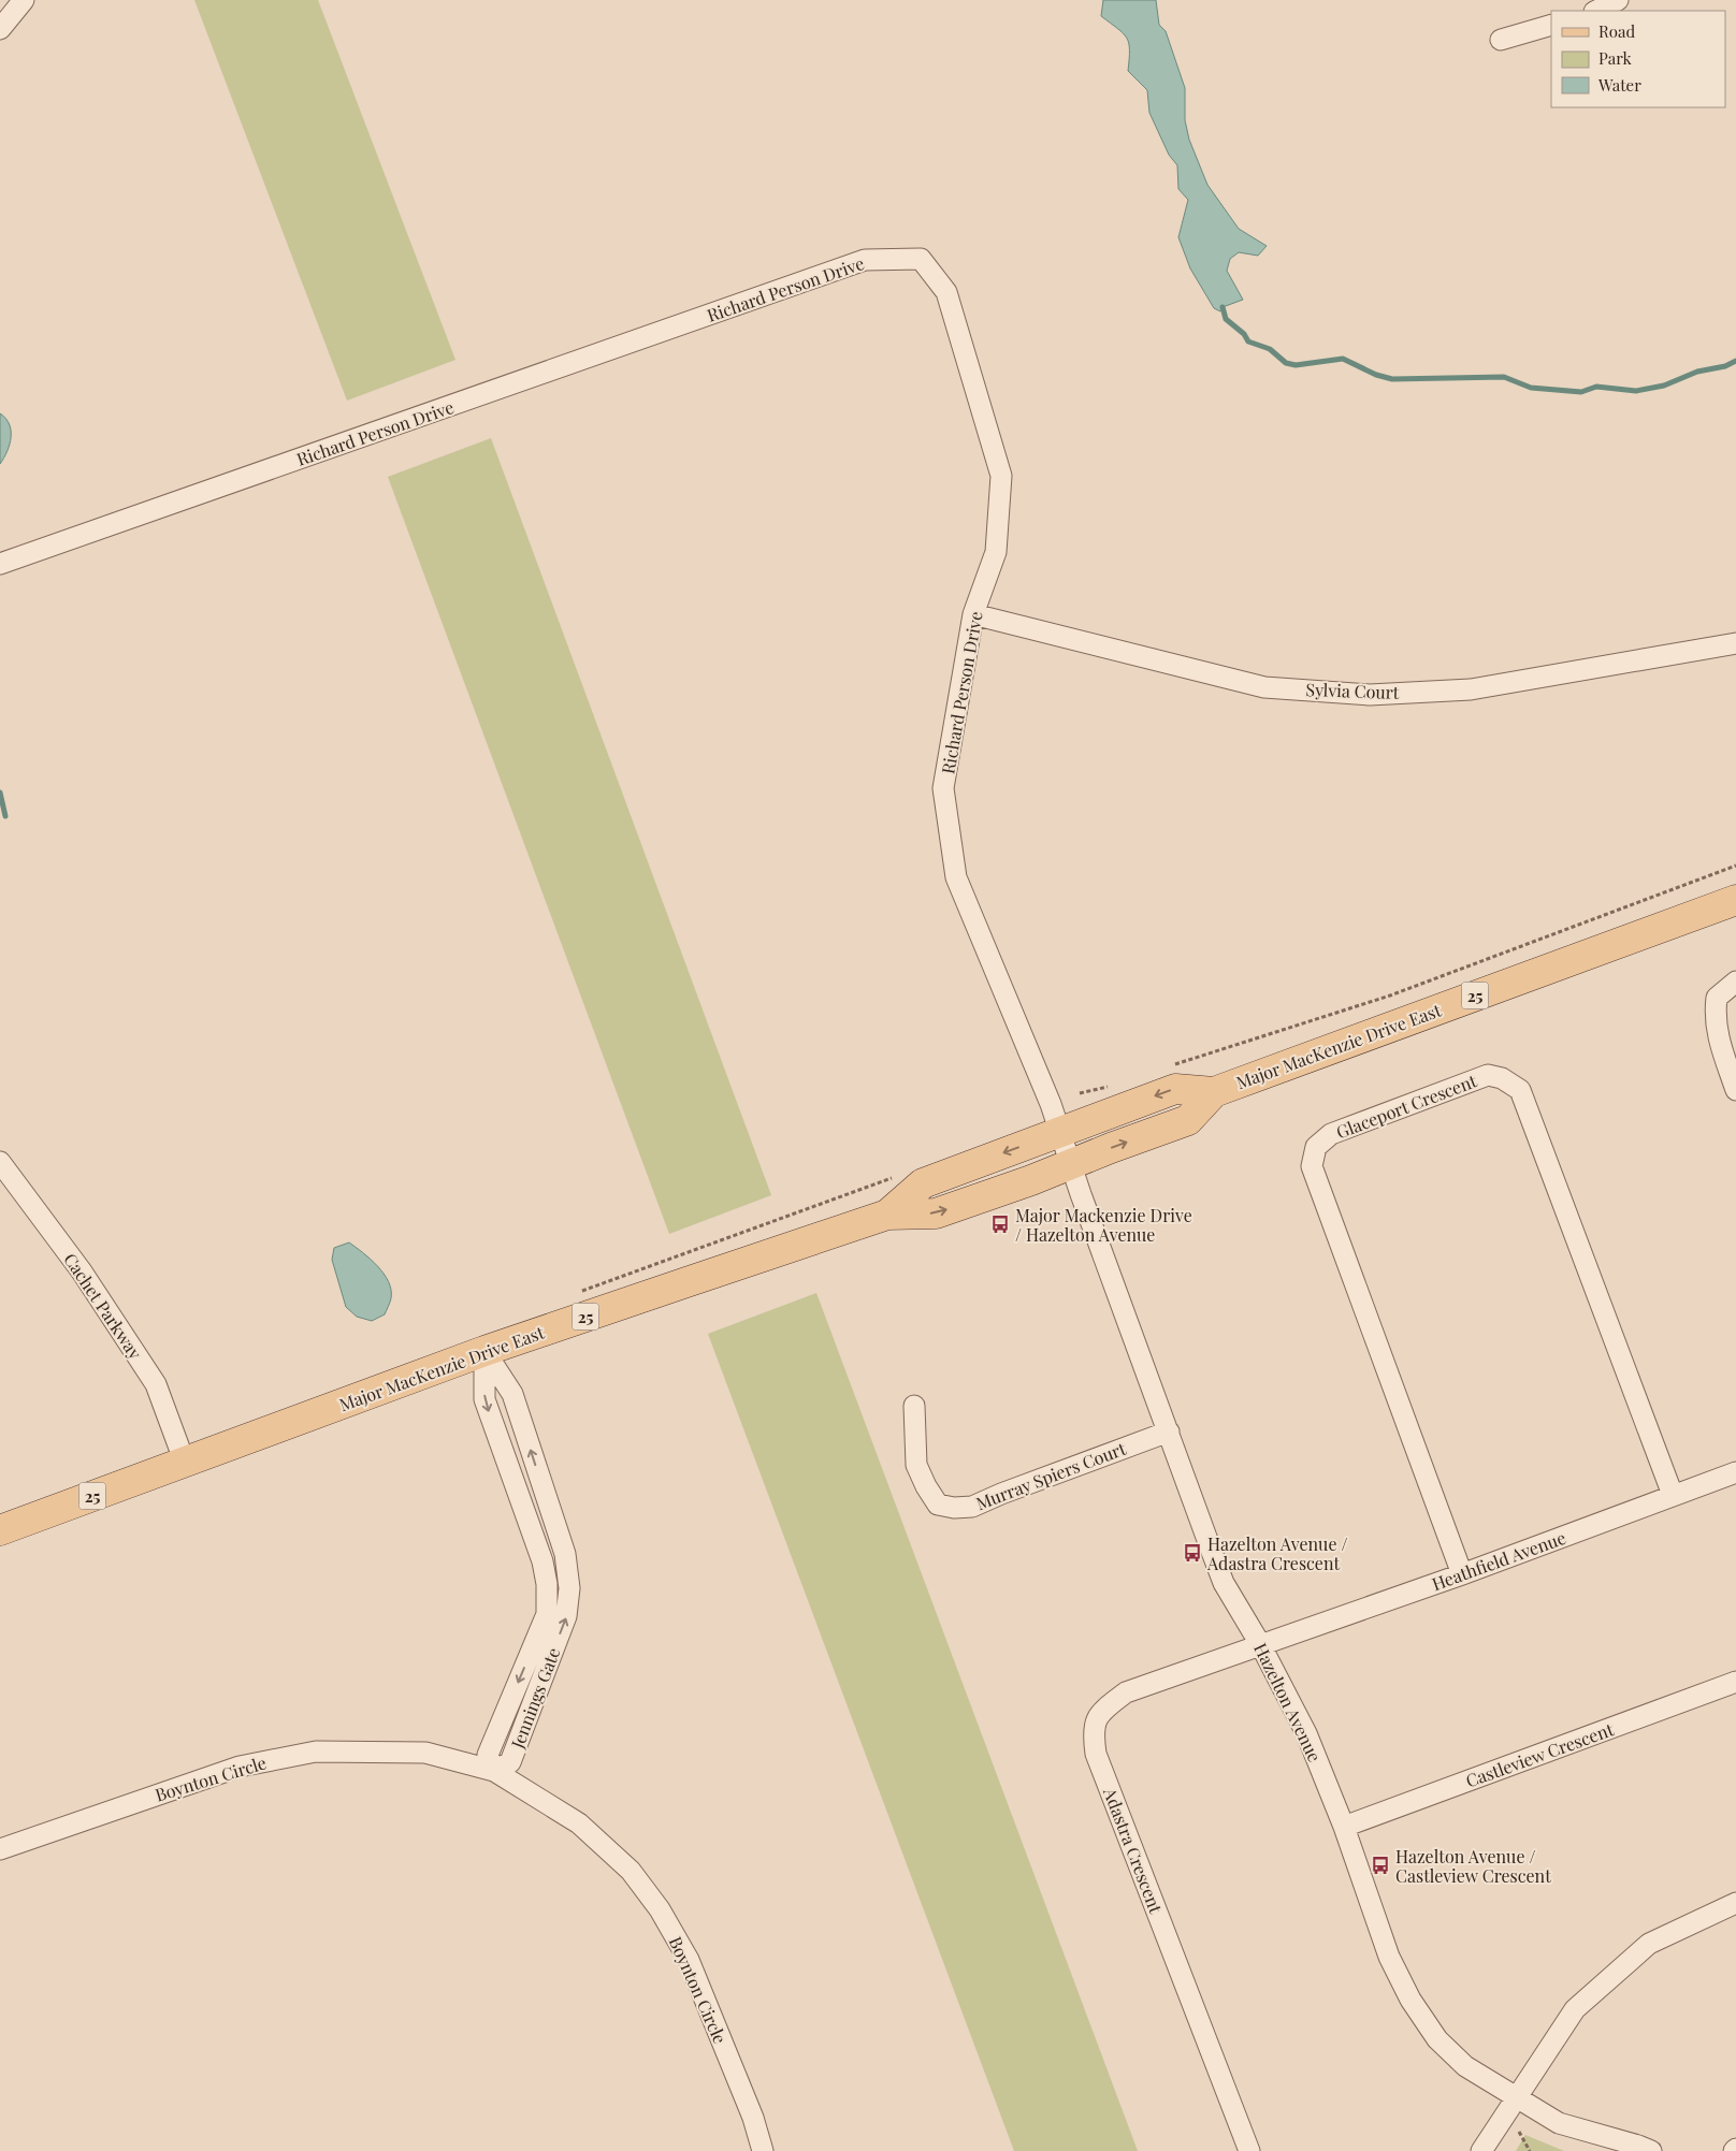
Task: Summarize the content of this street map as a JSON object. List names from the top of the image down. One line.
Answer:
{"streets":{"main road":["25","Major MacKenzie Drive East"],"street":["Richard Person Drive","Sylvia Court","Glaceport Crescent","Cachet Parkway","Murray Spiers Court","Heathfield Avenue","Jennings Gate","Hazelton Avenue","Castleview Crescent","Boynton Circle","Adastra Crescent"]},"crossings":[["Richard Person Drive","Sylvia Court"],["Richard Person Drive","Major MacKenzie Drive East"],["Richard Person Drive","Hazelton Avenue"],["Major MacKenzie Drive East","Cachet Parkway"],["Major MacKenzie Drive East","Jennings Gate"],["Major MacKenzie Drive East","Hazelton Avenue"],["Glaceport Crescent","Heathfield Avenue"],["Murray Spiers Court","Hazelton Avenue"],["Heathfield Avenue","Hazelton Avenue"],["Heathfield Avenue","Adastra Crescent"],["Jennings Gate","Boynton Circle"],["Hazelton Avenue","Castleview Crescent"],["Hazelton Avenue","Adastra Crescent"]],"places":{"bus stop":["Major Mackenzie Drive / Hazelton Avenue","Hazelton Avenue / Adastra Crescent","Hazelton Avenue / Castleview Crescent"]},"legend":["Road","Park","Water"]}
